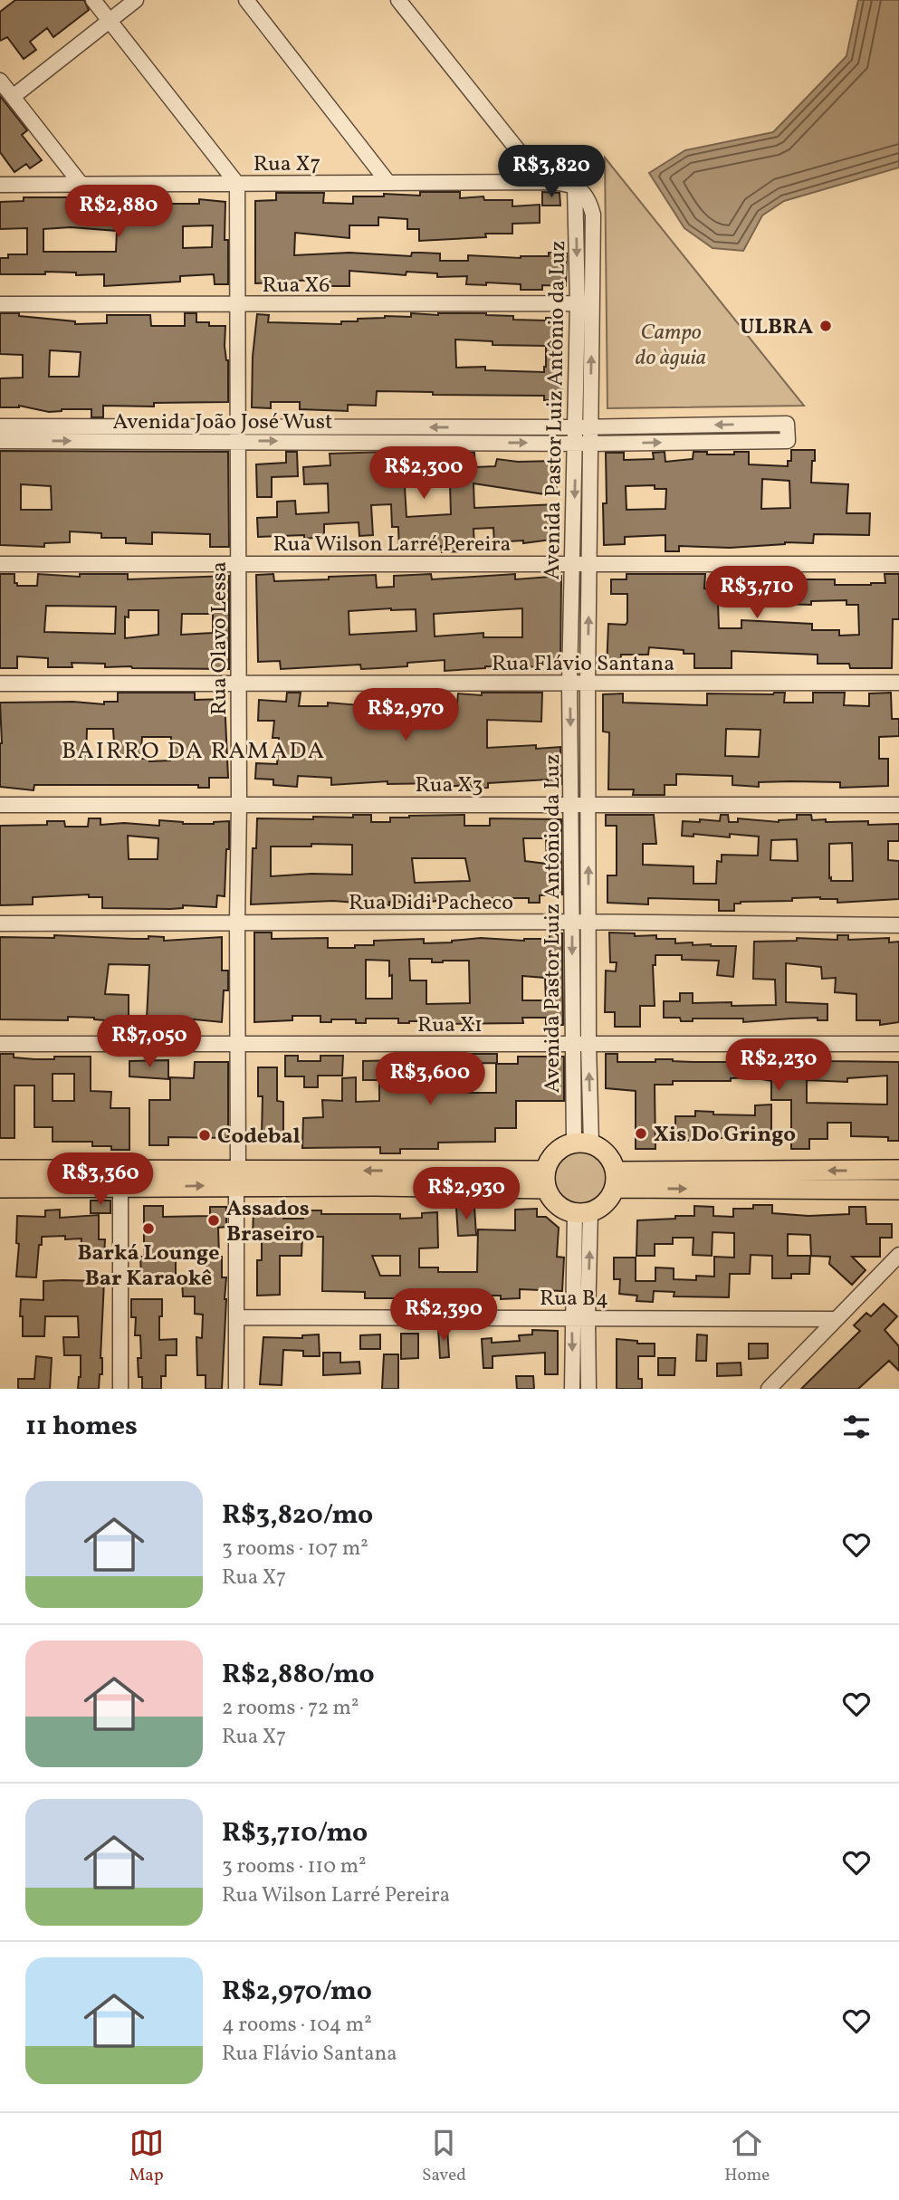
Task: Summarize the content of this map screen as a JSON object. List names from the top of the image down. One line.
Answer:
{"streets":{"street":["Rua X7","Rua X6","Avenida Pastor Luiz Antônio da Luz","Avenida João José Wust","Rua Wilson Larré Pereira","Rua Olavo Lessa","Rua Flávio Santana","Rua X3","Rua Didi Pacheco","Rua X1","Rua B4"]},"crossings":[["Rua X7","Avenida Pastor Luiz Antônio da Luz"],["Rua X7","Rua Olavo Lessa"],["Rua X6","Avenida Pastor Luiz Antônio da Luz"],["Rua X6","Rua Olavo Lessa"],["Avenida Pastor Luiz Antônio da Luz","Avenida João José Wust"],["Avenida Pastor Luiz Antônio da Luz","Rua Wilson Larré Pereira"],["Avenida Pastor Luiz Antônio da Luz","Rua Flávio Santana"],["Avenida Pastor Luiz Antônio da Luz","Rua X3"],["Avenida Pastor Luiz Antônio da Luz","Rua Didi Pacheco"],["Avenida Pastor Luiz Antônio da Luz","Rua X1"],["Avenida João José Wust","Rua Olavo Lessa"],["Rua Wilson Larré Pereira","Rua Olavo Lessa"],["Rua Olavo Lessa","Rua Flávio Santana"],["Rua Olavo Lessa","Rua X3"],["Rua Olavo Lessa","Rua Didi Pacheco"],["Rua Olavo Lessa","Rua X1"],["Rua Olavo Lessa","Rua B4"]],"districts":["BAIRRO DA RAMADA"],"parks":["Campo do àguia"],"places":["ULBRA","Xis Do Gringo","Codebal","Assados Braseiro","Barká Lounge Bar Karaokê"],"page":{"price":["R$3,820","R$2,880","R$2,300","R$3,710","R$2,970","R$7,050","R$2,230","R$3,600","R$3,360","R$2,930","R$2,390"],"heading":"11 homes","list":[{"name":"R$3,820/mo","note":"3 rooms · 107 m² · Rua X7"},{"name":"R$2,880/mo","note":"2 rooms · 72 m² · Rua X7"},{"name":"R$3,710/mo","note":"3 rooms · 110 m² · Rua Wilson Larré Pereira"},{"name":"R$2,970/mo","note":"4 rooms · 104 m² · Rua Flávio Santana"}],"tabs":["Map","Saved","Home"]}}
